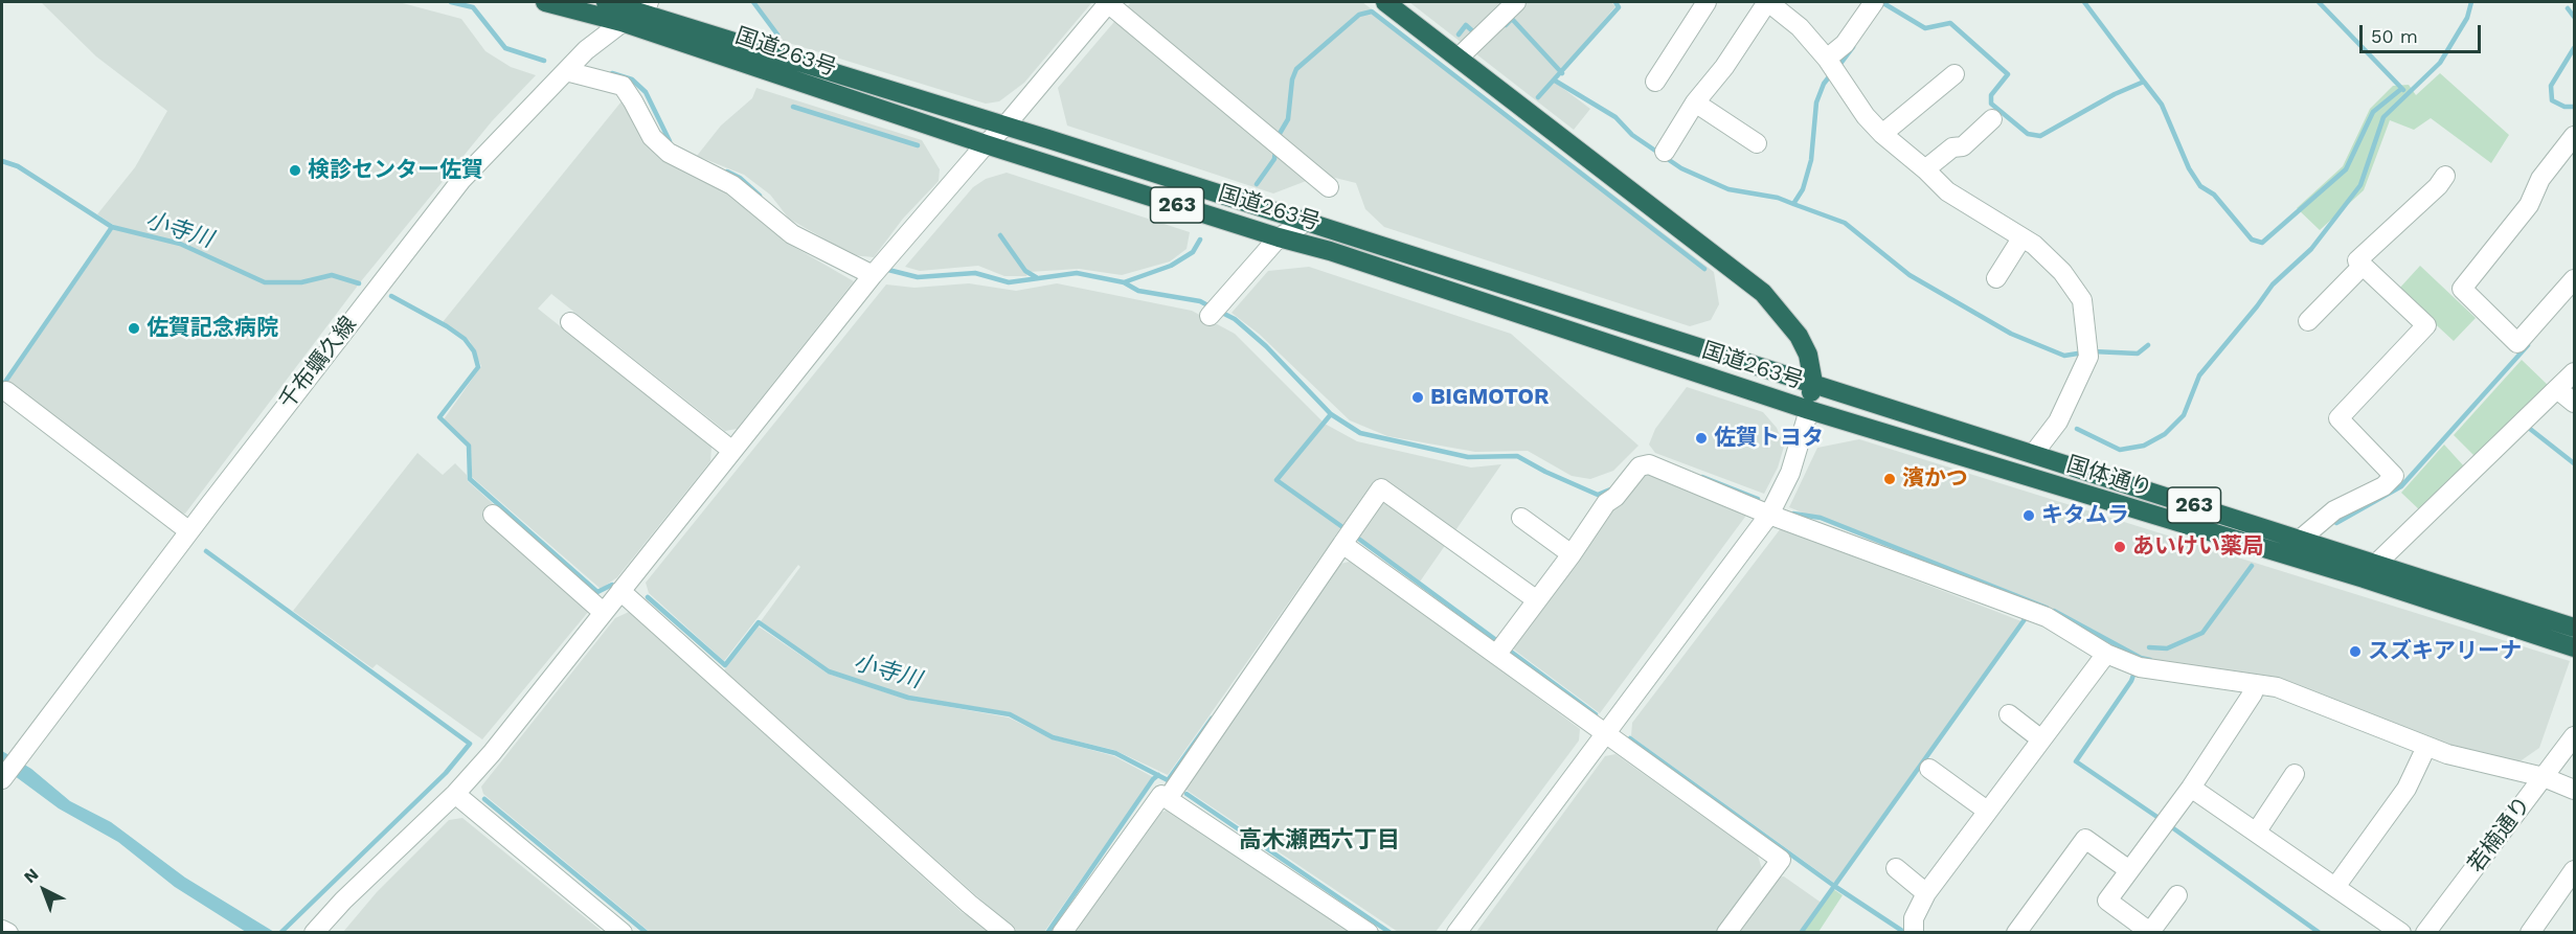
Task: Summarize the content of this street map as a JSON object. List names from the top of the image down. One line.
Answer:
{"streets":{"highway":["国道263号","263","国体通り"],"street":["千布蠣久線","若楠通り"]},"crossings":[["国道263号","千布蠣久線"],["国道263号","国体通り"]],"districts":["高木瀬西六丁目"],"water":["小寺川"],"places":["検診センター佐賀","佐賀記念病院","BIGMOTOR","佐賀トヨタ","濱かつ","キタムラ","あいけい薬局","スズキアリーナ"],"scale_bar":"50 m","north":"top left"}
